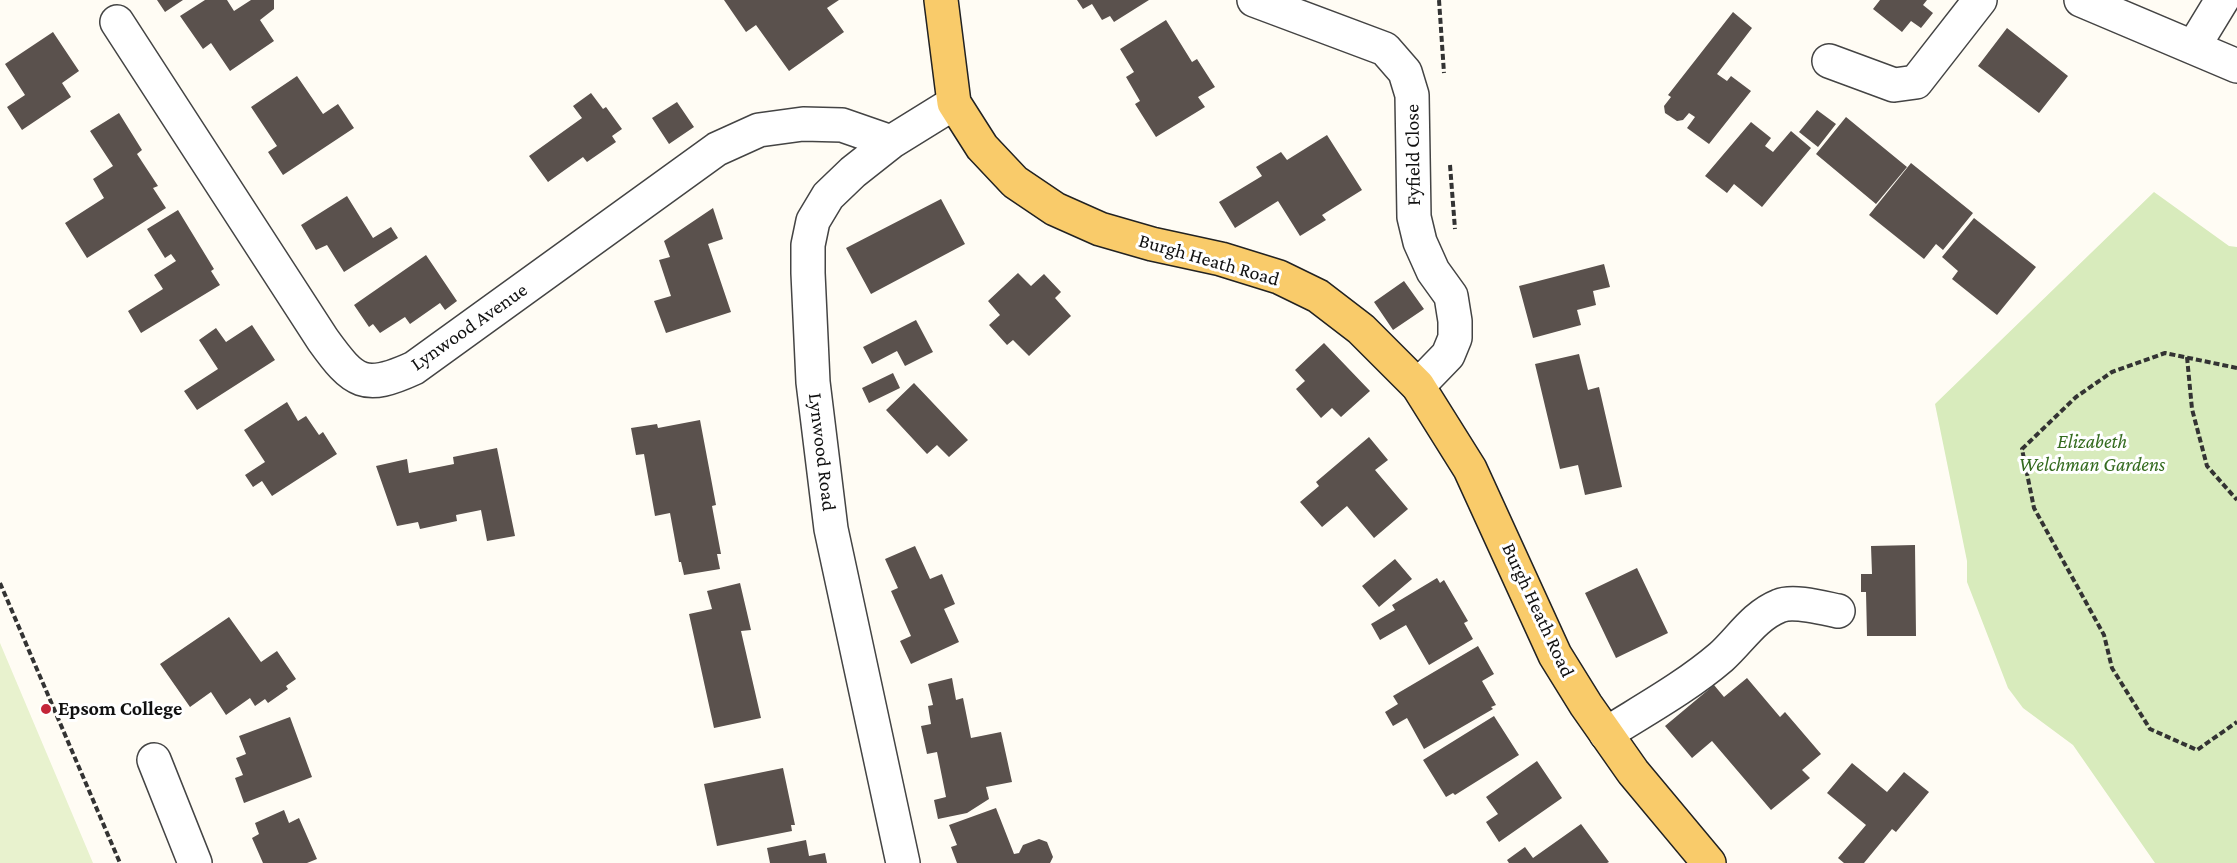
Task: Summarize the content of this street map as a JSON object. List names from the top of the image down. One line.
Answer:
{"streets":{"main road":["Burgh Heath Road"],"street":["Fyfield Close","Lynwood Avenue","Lynwood Road"]},"crossings":[["Fyfield Close","Burgh Heath Road"],["Burgh Heath Road","Lynwood Road"],["Lynwood Avenue","Lynwood Road"]],"parks":["Elizabeth Welchman Gardens"],"places":["Epsom College"]}
